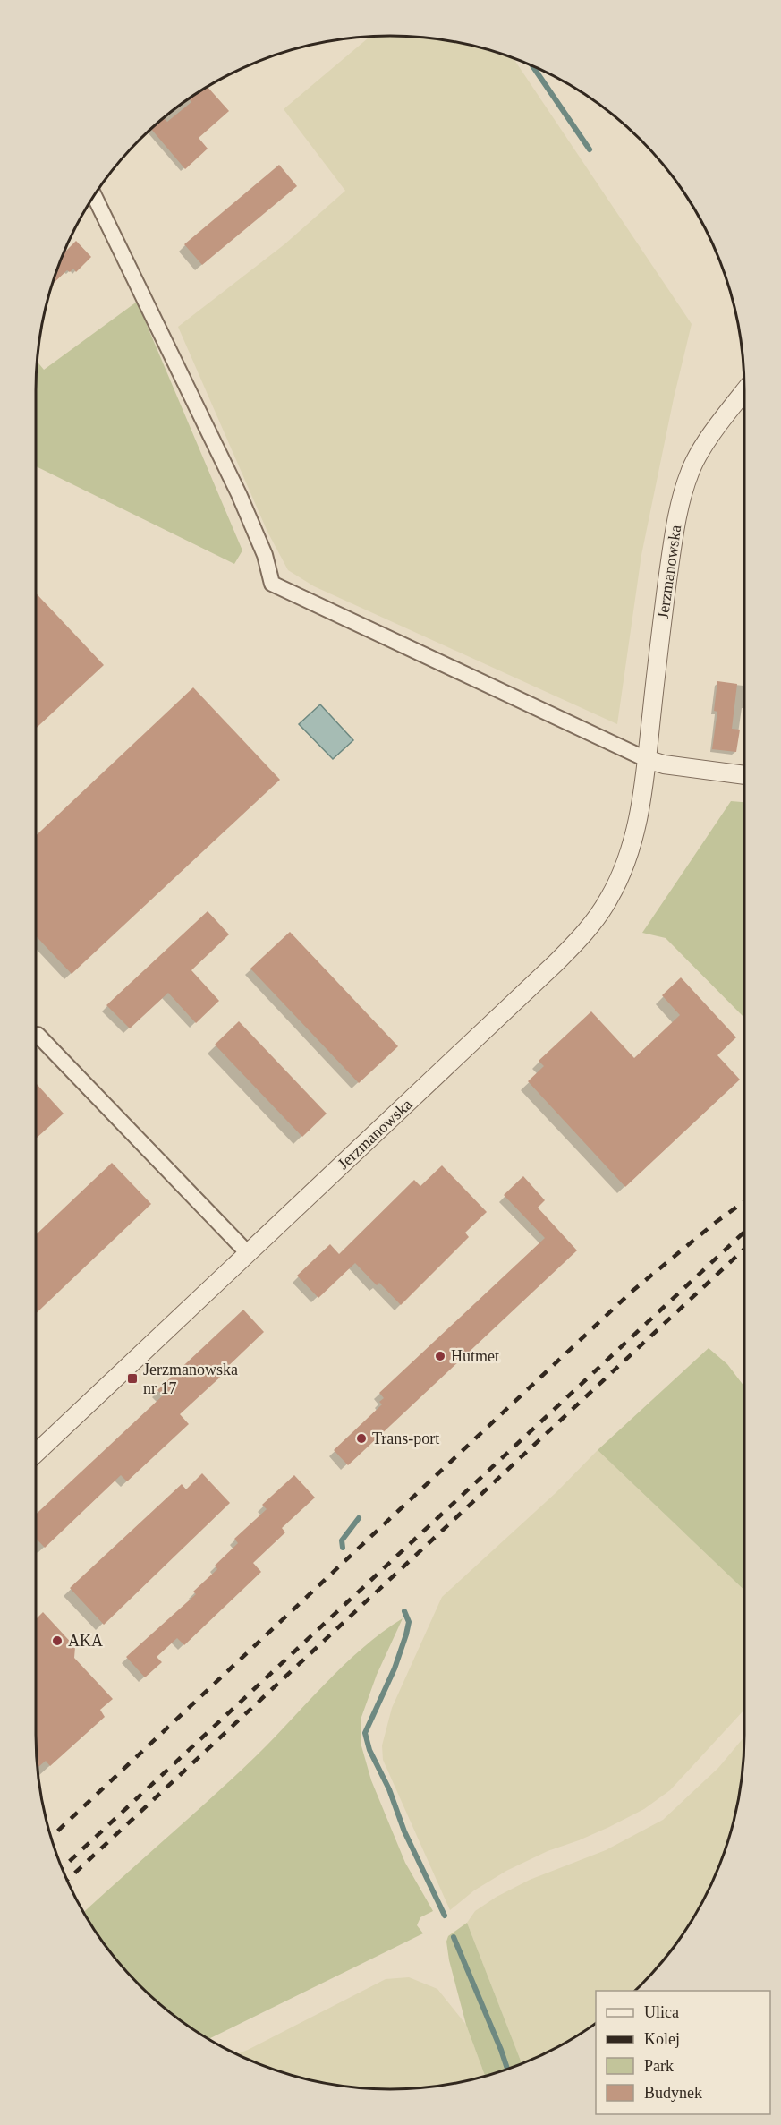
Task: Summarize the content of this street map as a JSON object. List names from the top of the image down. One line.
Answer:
{"streets":{"street":["Jerzmanowska"]},"places":{"other":["Hutmet","Trans-port","AKA"],"transit":["Jerzmanowska nr 17"]},"legend":["Ulica","Kolej","Park","Budynek"]}
